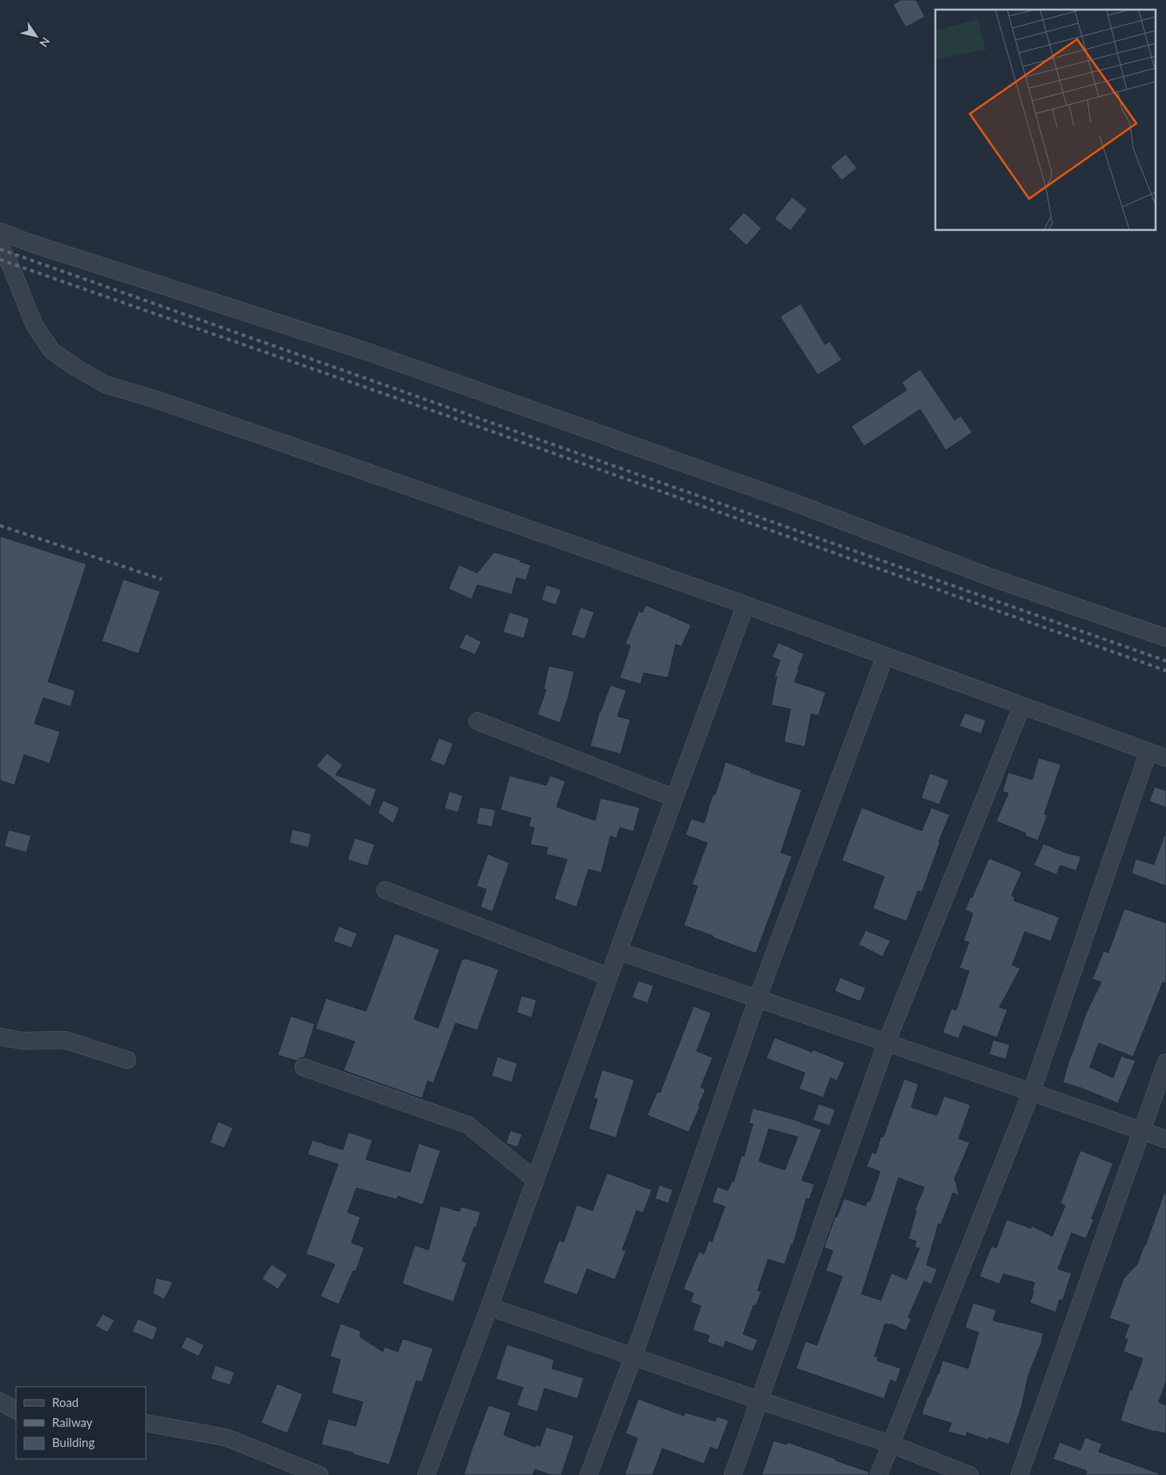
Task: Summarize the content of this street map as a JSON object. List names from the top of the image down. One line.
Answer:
{"legend":["Road","Railway","Building"],"north":"bottom right"}
